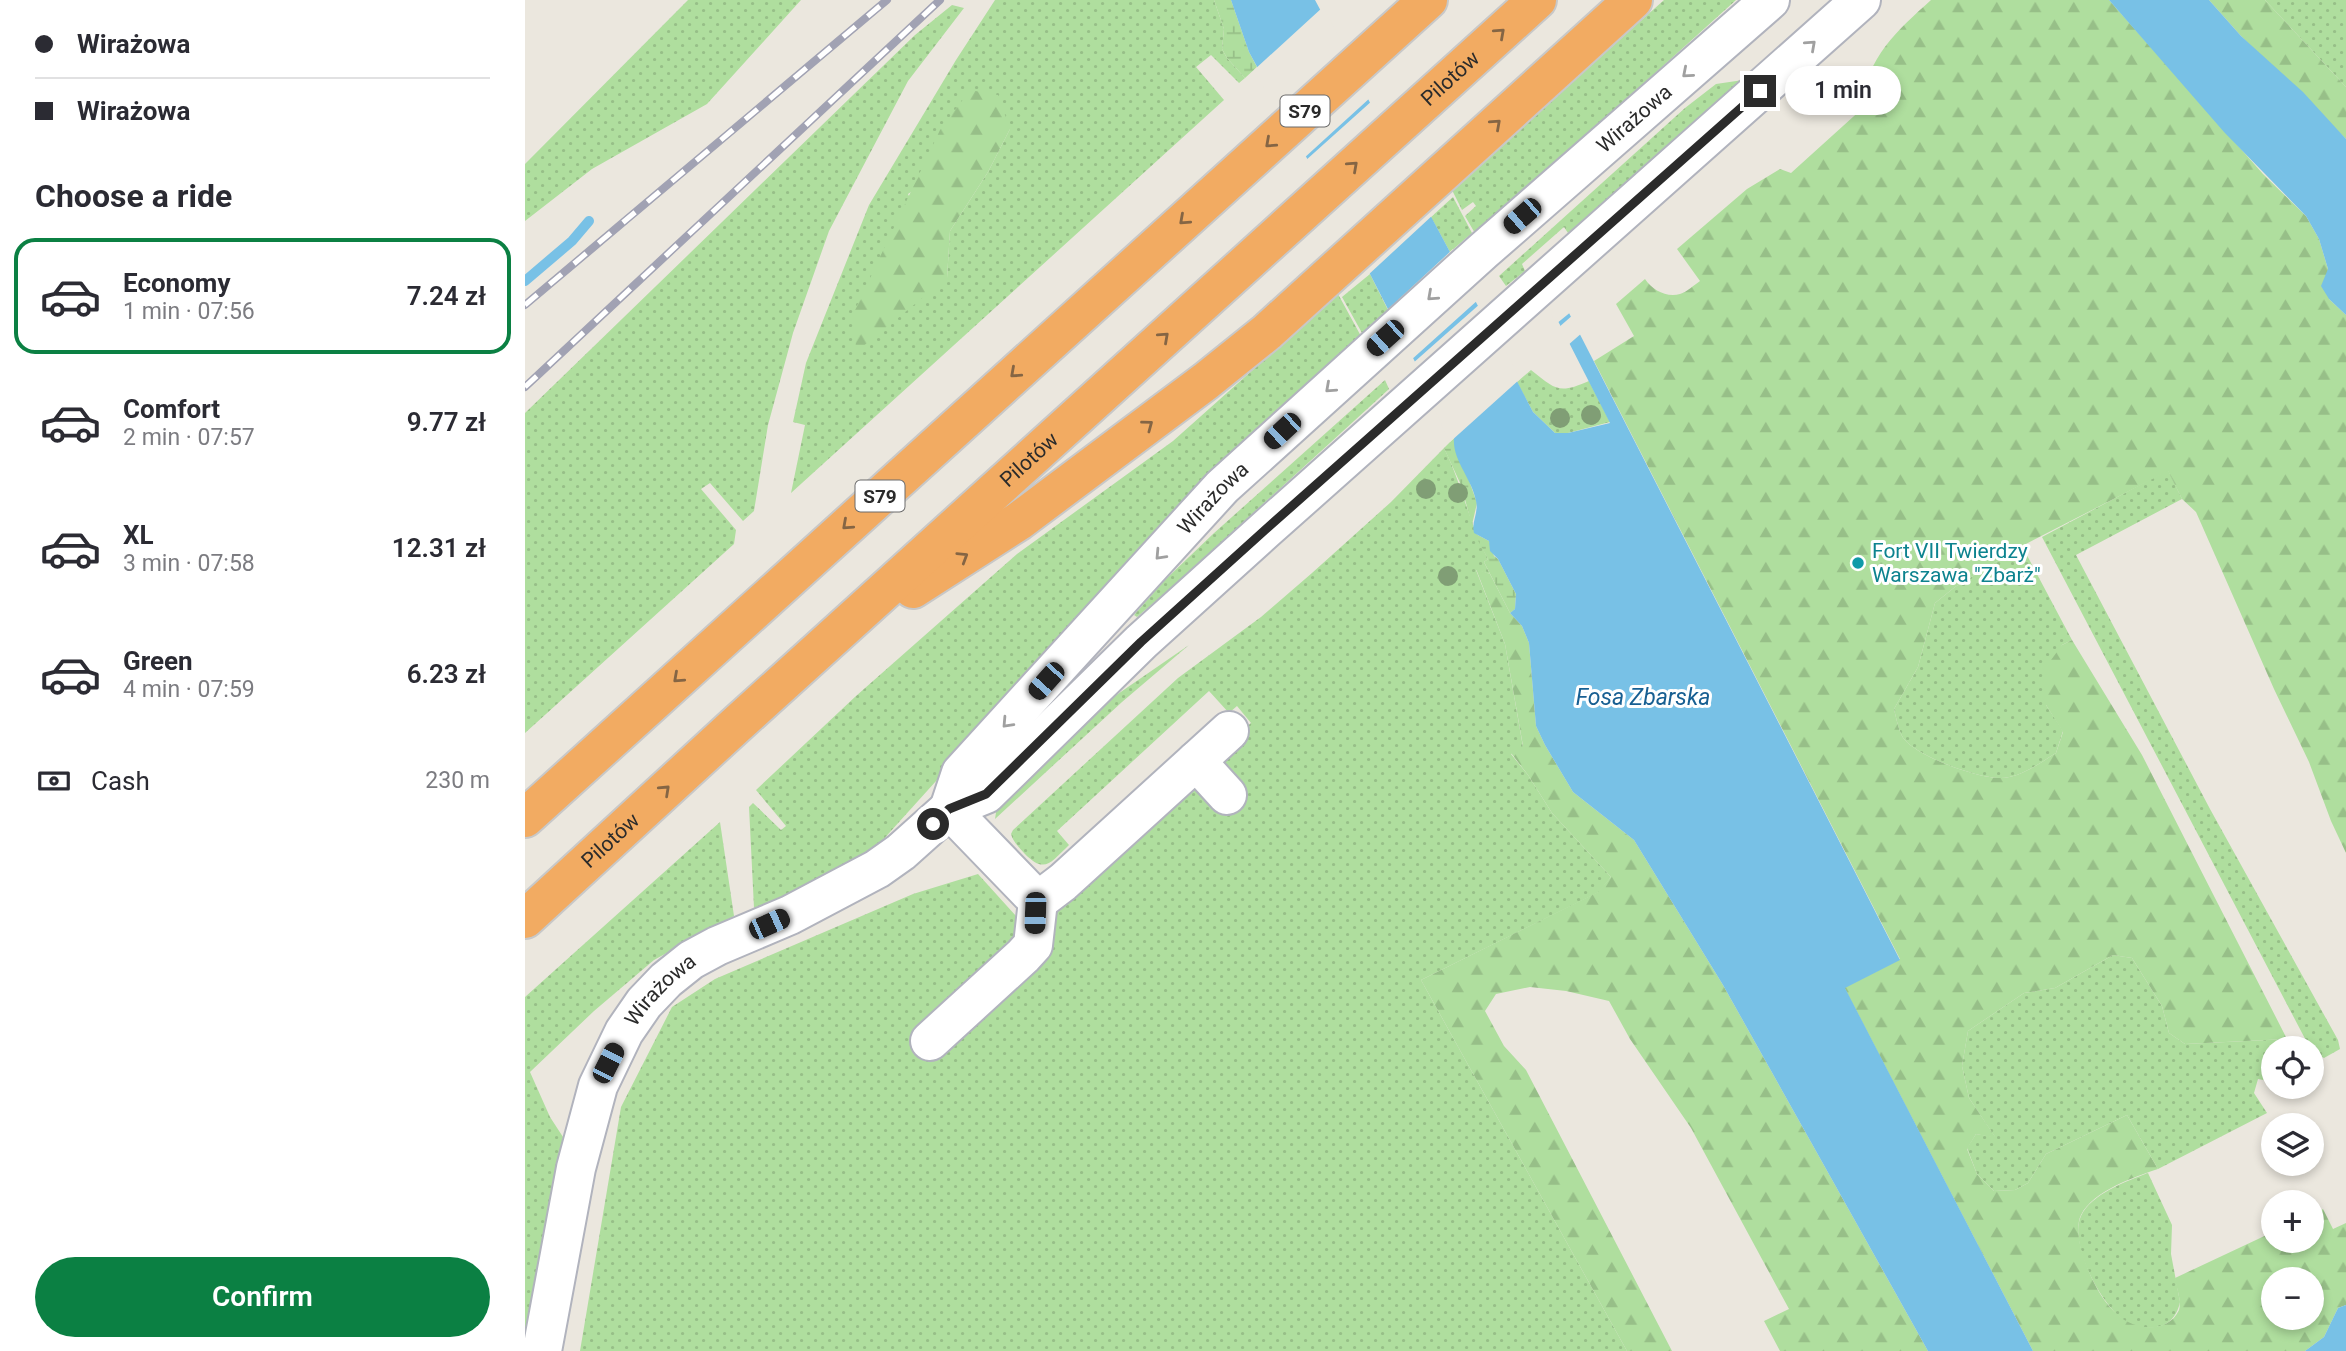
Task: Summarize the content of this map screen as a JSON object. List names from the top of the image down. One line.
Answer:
{"streets":{"highway":["Pilotów","S79"],"street":["Wirażowa"]},"water":["Fosa Zbarska"],"places":["Fort VII Twierdzy Warszawa \"Zbarż\""],"page":{"banner":["Wirażowa","Wirażowa"],"bubble":"1 min","heading":"Choose a ride","list":[{"name":"Economy","note":"1 min · 07:56","value":"7.24 zł"},{"name":"Comfort","note":"2 min · 07:57","value":"9.77 zł"},{"name":"XL","note":"3 min · 07:58","value":"12.31 zł"},{"name":"Green","note":"4 min · 07:59","value":"6.23 zł"}],"pay":["Cash","230 m"],"map_buttons":["+","−"],"buttons":"Confirm"}}
